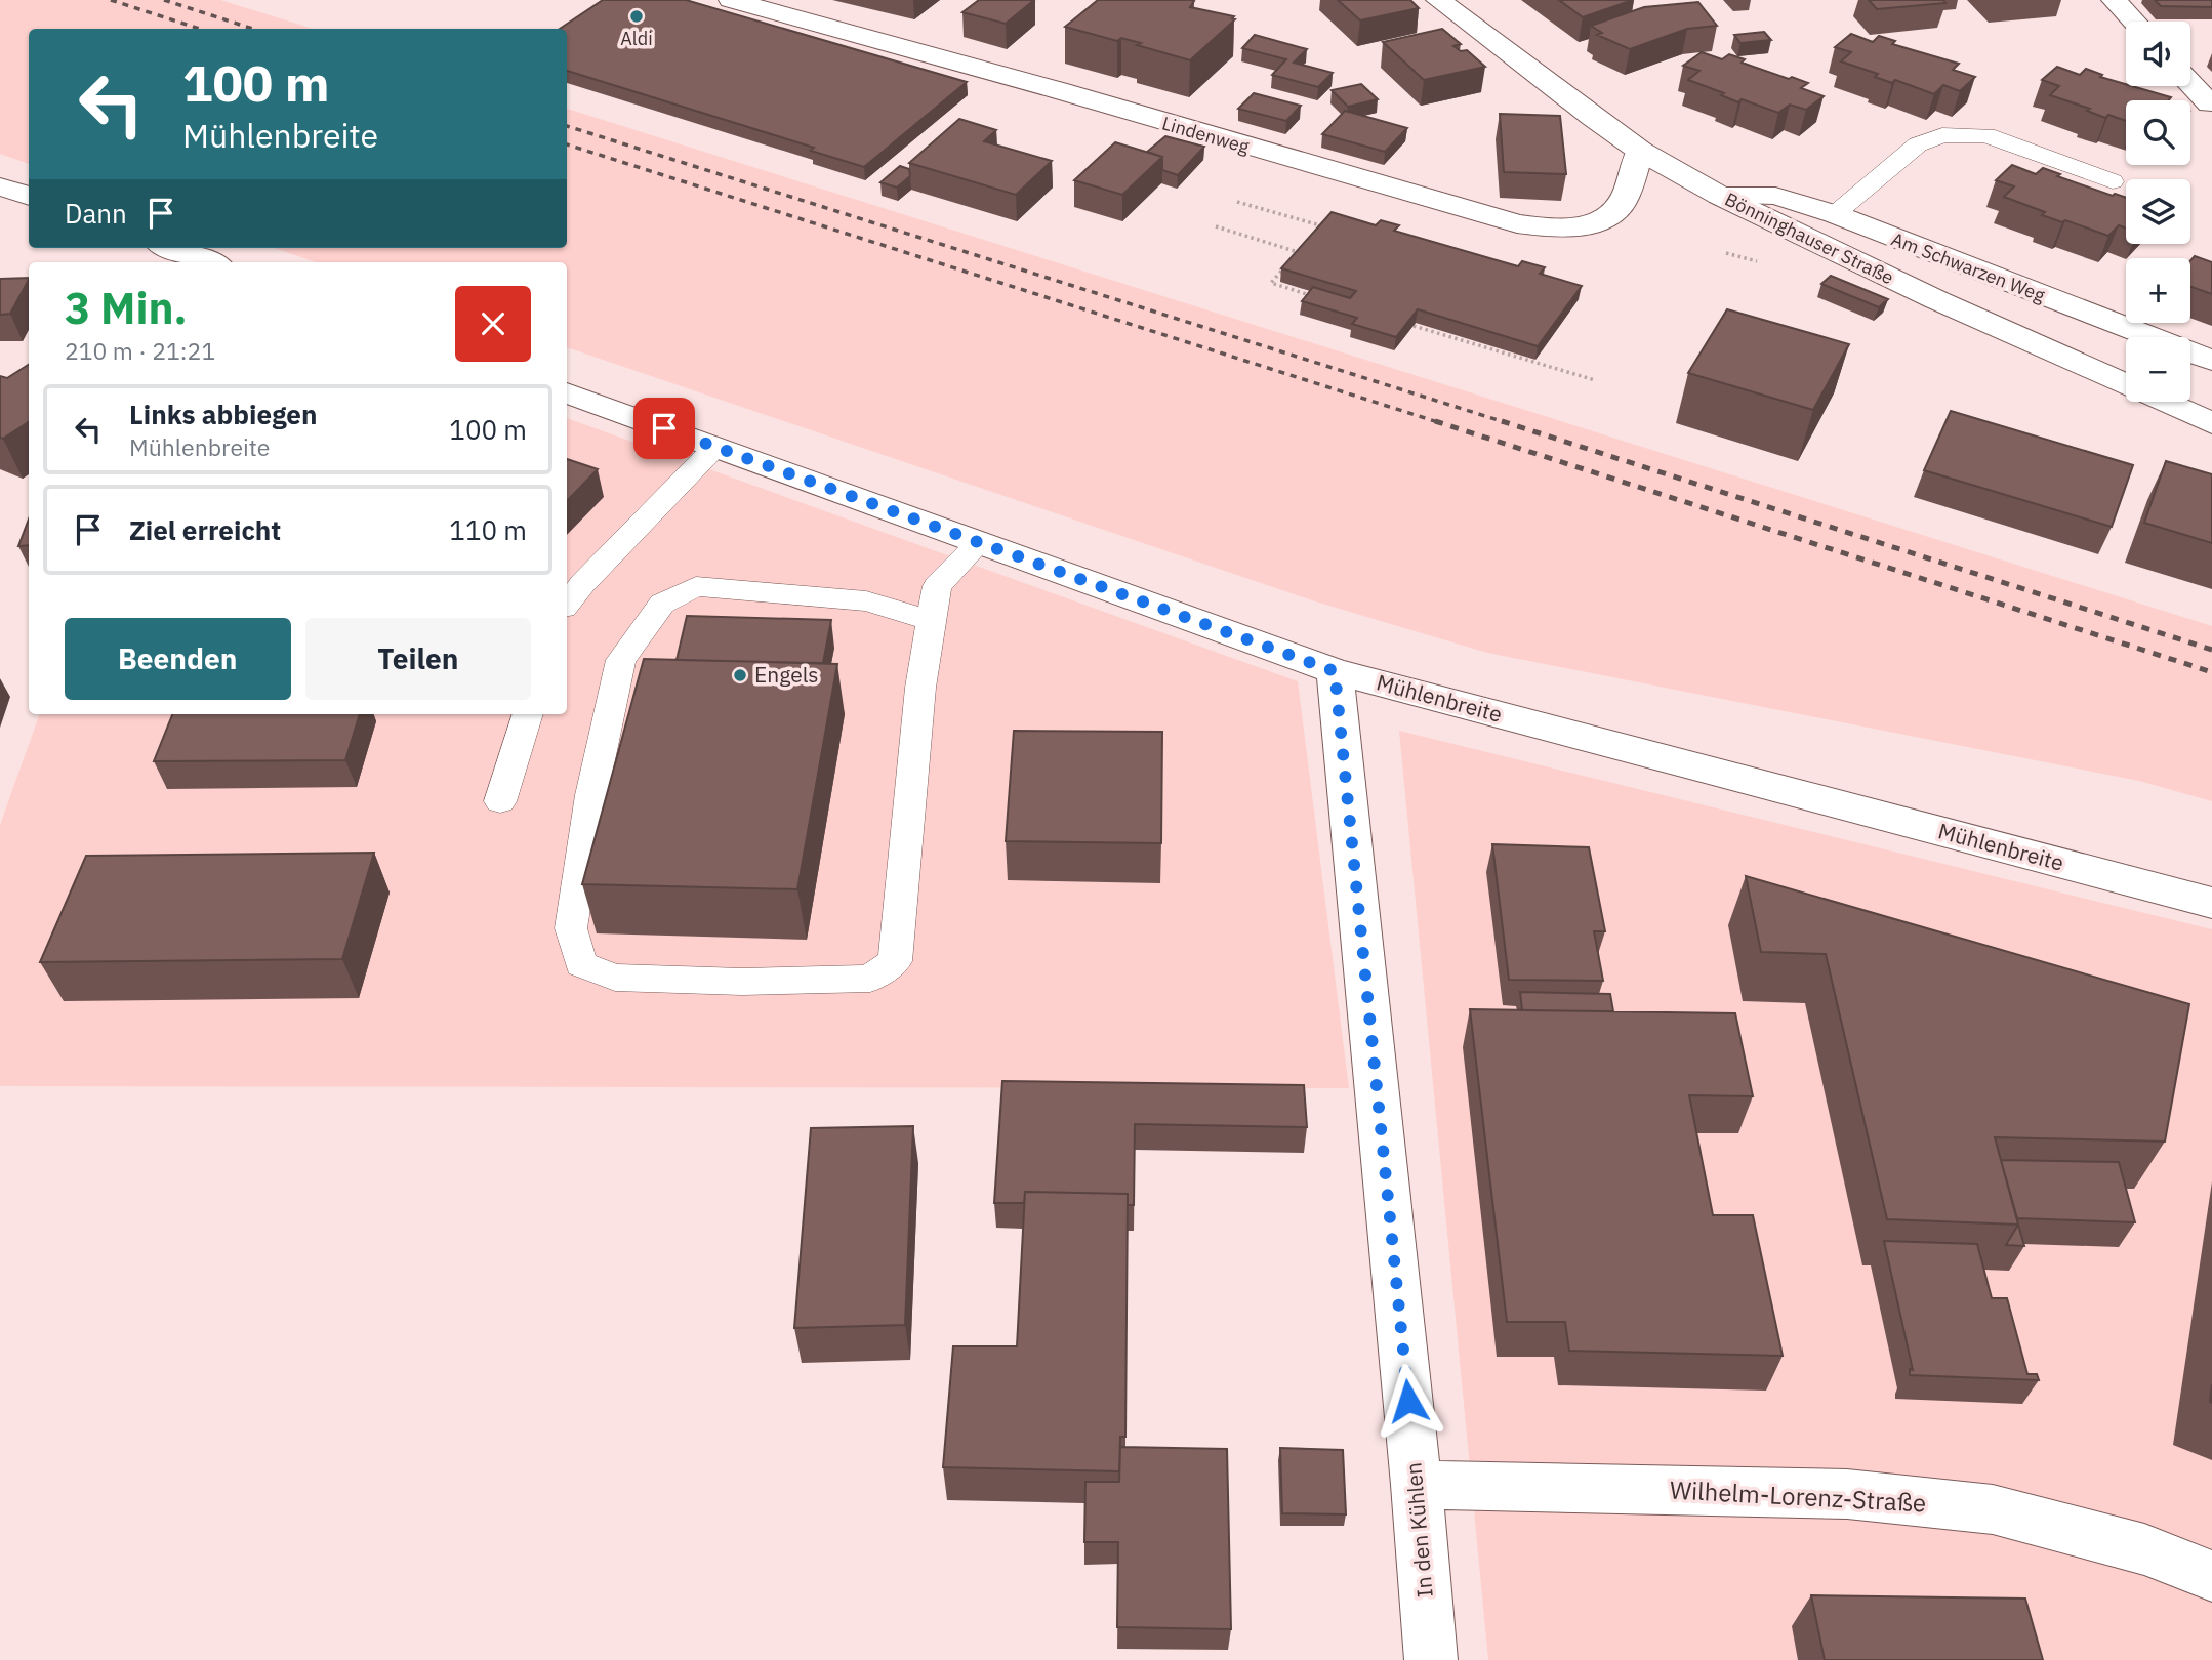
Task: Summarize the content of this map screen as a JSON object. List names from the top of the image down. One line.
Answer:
{"streets":{"street":["Lindenweg","Bönninghauser Straße","Am Schwarzen Weg","Mühlenbreite","Wilhelm-Lorenz-Straße","In den Kühlen"]},"crossings":[["Lindenweg","Bönninghauser Straße"],["Bönninghauser Straße","Am Schwarzen Weg"],["Mühlenbreite","In den Kühlen"],["Wilhelm-Lorenz-Straße","In den Kühlen"]],"places":["Aldi","Engels"],"page":{"map_buttons":["+","−"],"turn":["100 m","Mühlenbreite"],"then":"Dann","heading":["3 Min.","210 m · 21:21"],"list":[{"name":"Links abbiegen","note":"Mühlenbreite","value":"100 m"},{"name":"Ziel erreicht","value":"110 m"}],"buttons":["Beenden","Teilen"]}}
